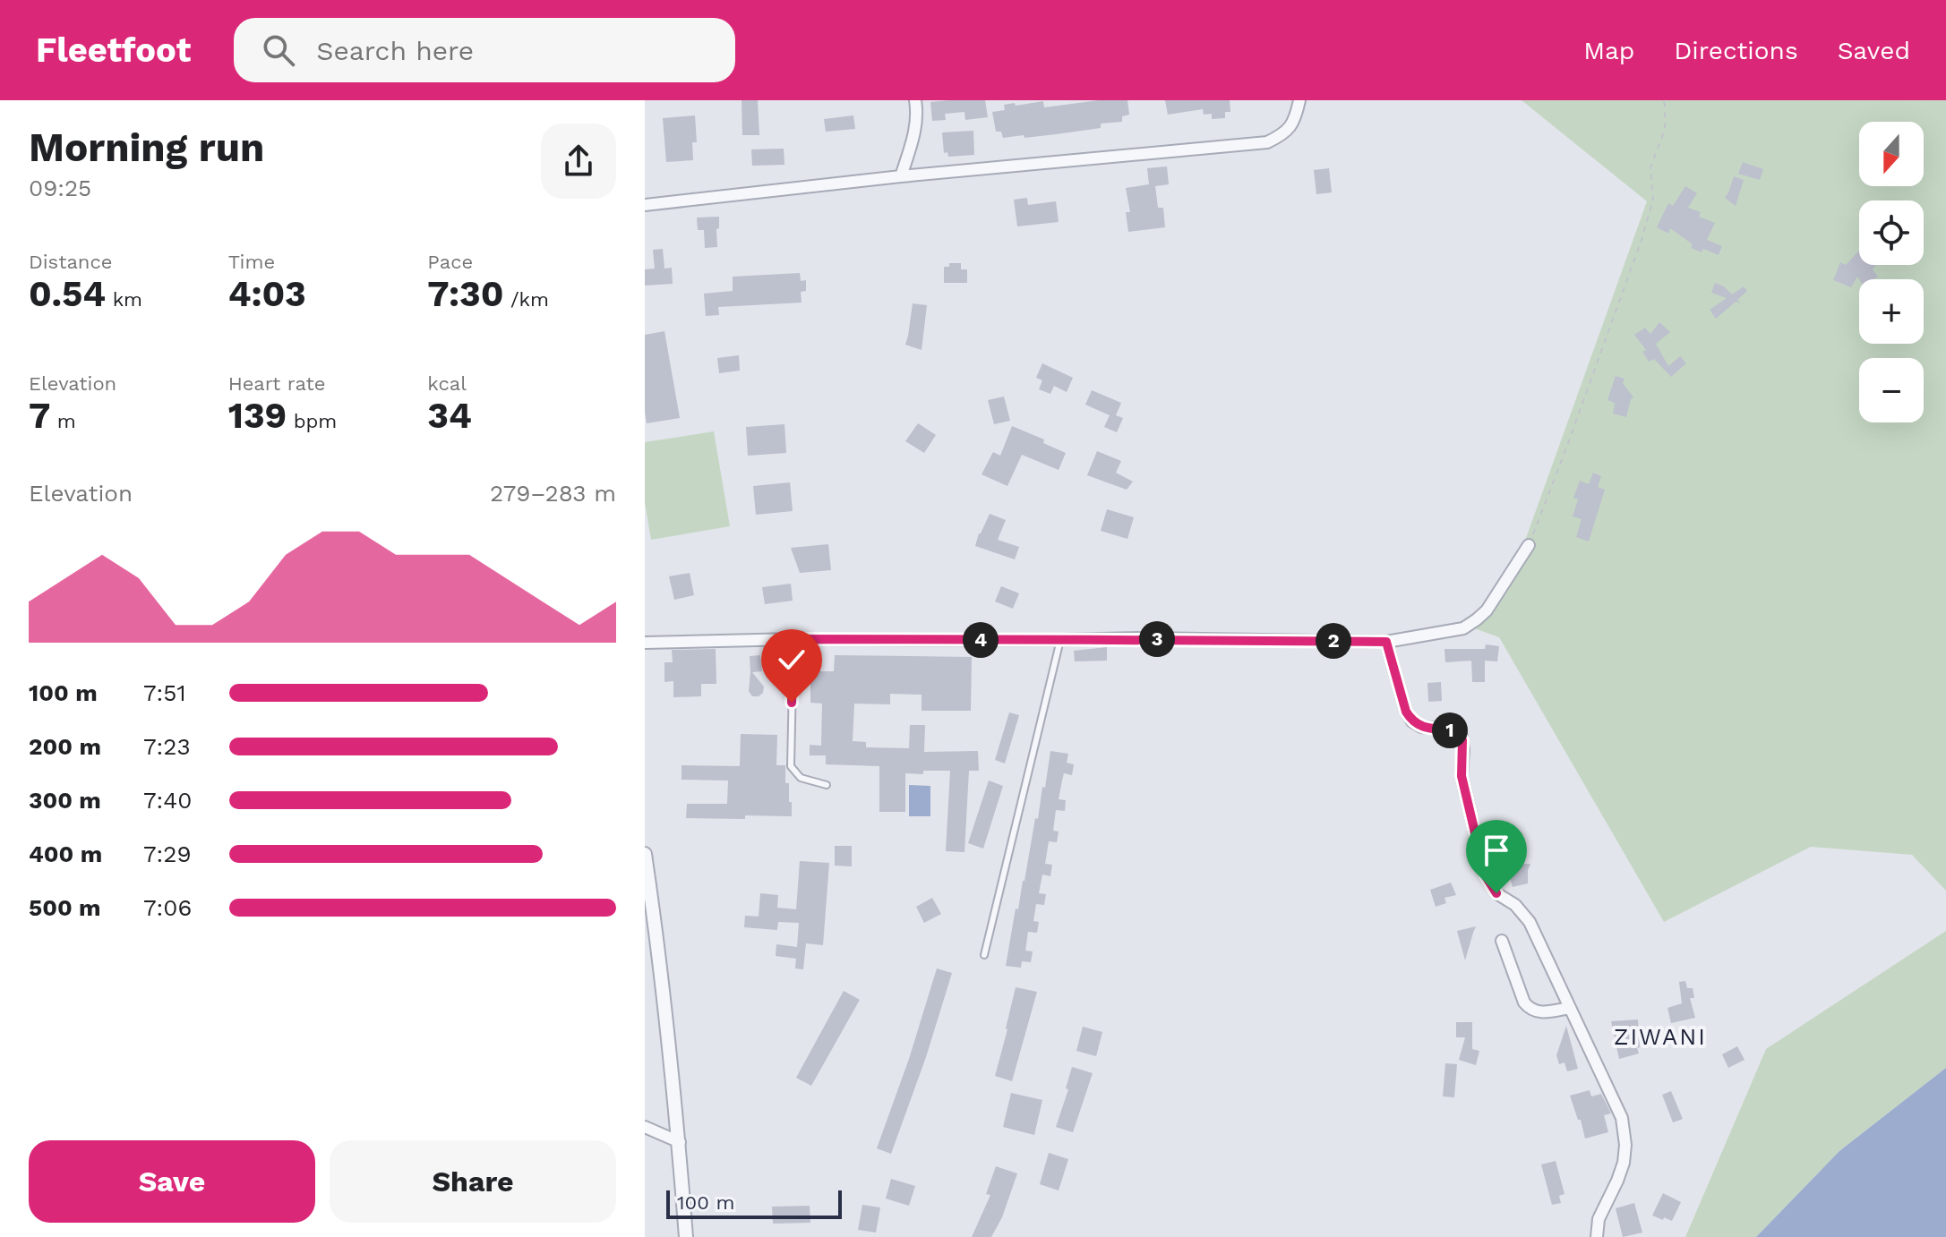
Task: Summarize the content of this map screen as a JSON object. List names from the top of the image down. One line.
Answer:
{"districts":["ZIWANI"],"scale_bar":"100 m","north":"bottom","page":{"header":"Fleetfoot","search":"Search here","nav":["Map","Directions","Saved"],"heading":["Morning run","09:25"],"map_buttons":["+","−"],"stats":[["Distance","0.54 km"],["Time","4:03"],["Pace","7:30 /km"],["Elevation","7 m"],["Heart rate","139 bpm"],["kcal","34"]],"chart":["Elevation","279–283 m"],"pins":["3","4","2","1"],"list":[{"name":"100 m","note":"7:51"},{"name":"200 m","note":"7:23"},{"name":"300 m","note":"7:40"},{"name":"400 m","note":"7:29"},{"name":"500 m","note":"7:06"}],"buttons":["Save","Share"],"scale":"100 m"}}
